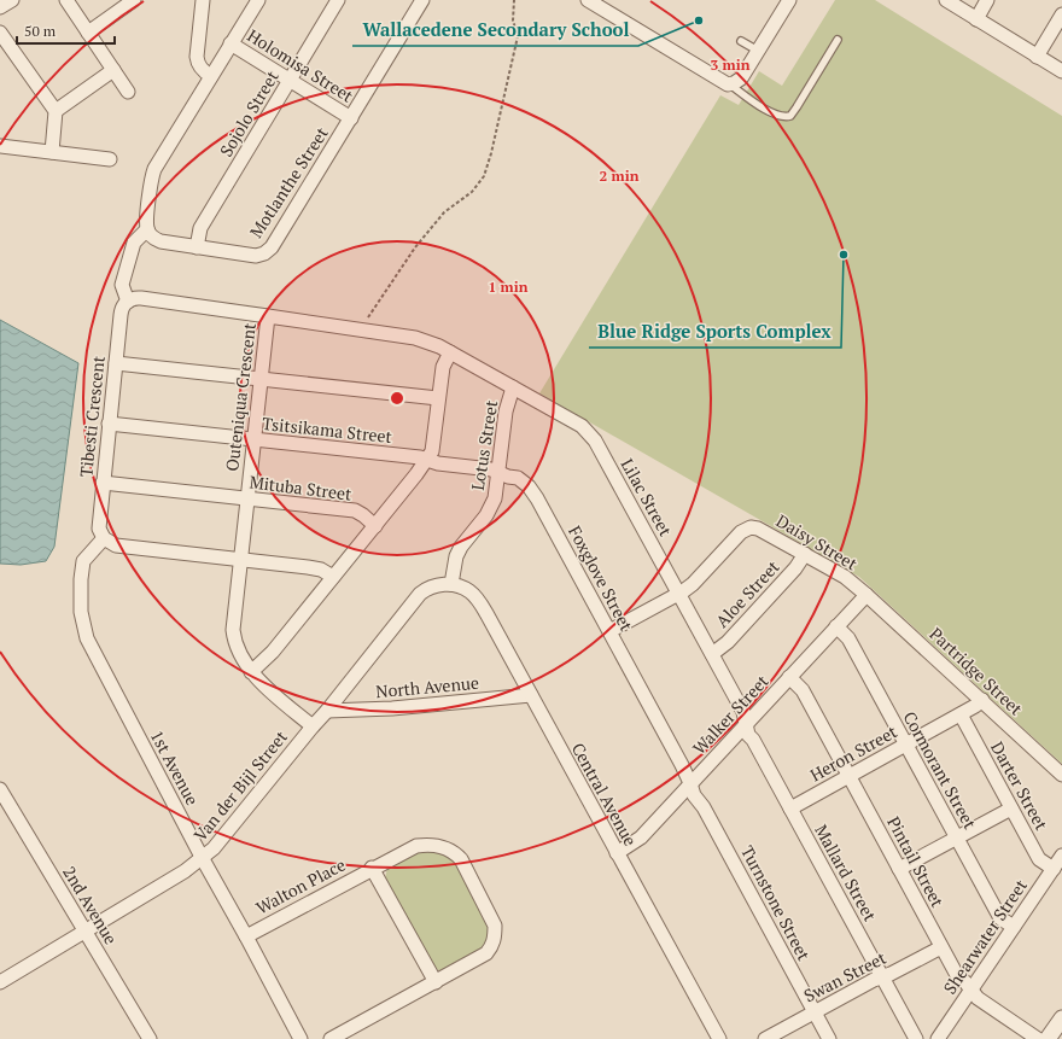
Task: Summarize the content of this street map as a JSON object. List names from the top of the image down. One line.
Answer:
{"streets":{"street":["Holomisa Street","Sojolo Street","Motlanthe Street","Outeniqua Crescent","Tibesti Crescent","Tsitsikama Street","Lotus Street","Mituba Street","Lilac Street","Daisy Street","Foxglove Street","Aloe Street","Partridge Street","North Avenue","Walker Street","Heron Street","1st Avenue","Cormorant Street","Van der Bijl Street","Darter Street","Central Avenue","Pintail Street","Mallard Street","Walton Place","Turnstone Street","2nd Avenue","Shearwater Street","Swan Street"]},"crossings":[["Holomisa Street","Sojolo Street"],["Holomisa Street","Motlanthe Street"],["Sojolo Street","Motlanthe Street"],["Outeniqua Crescent","Tsitsikama Street"],["Outeniqua Crescent","Mituba Street"],["Outeniqua Crescent","Lilac Street"],["Outeniqua Crescent","Van der Bijl Street"],["Tibesti Crescent","Tsitsikama Street"],["Tibesti Crescent","Mituba Street"],["Tibesti Crescent","1st Avenue"],["Tsitsikama Street","Foxglove Street"],["Lotus Street","Lilac Street"],["Lotus Street","Foxglove Street"],["Lotus Street","Van der Bijl Street"],["Lotus Street","Central Avenue"],["Lilac Street","Daisy Street"],["Lilac Street","Aloe Street"],["Lilac Street","Walker Street"],["Lilac Street","Mallard Street"],["Daisy Street","Foxglove Street"],["Daisy Street","Aloe Street"],["Daisy Street","Partridge Street"],["Daisy Street","Walker Street"],["Foxglove Street","Walker Street"],["Foxglove Street","Turnstone Street"],["Partridge Street","Walker Street"],["Partridge Street","Heron Street"],["North Avenue","Van der Bijl Street"],["North Avenue","Central Avenue"],["Walker Street","Cormorant Street"],["Walker Street","Central Avenue"],["Walker Street","Pintail Street"],["Walker Street","Mallard Street"],["Walker Street","Turnstone Street"],["Heron Street","Cormorant Street"],["Heron Street","Darter Street"],["Heron Street","Pintail Street"],["Heron Street","Mallard Street"],["1st Avenue","Van der Bijl Street"],["1st Avenue","Walton Place"],["Cormorant Street","Shearwater Street"],["Van der Bijl Street","Central Avenue"],["Van der Bijl Street","2nd Avenue"],["Darter Street","Shearwater Street"],["Pintail Street","Shearwater Street"],["Pintail Street","Swan Street"],["Mallard Street","Swan Street"],["Turnstone Street","Swan Street"]],"places":["Wallacedene Secondary School","Blue Ridge Sports Complex"],"scale_bar":"50 m","rings":["3 min","2 min","1 min"]}
